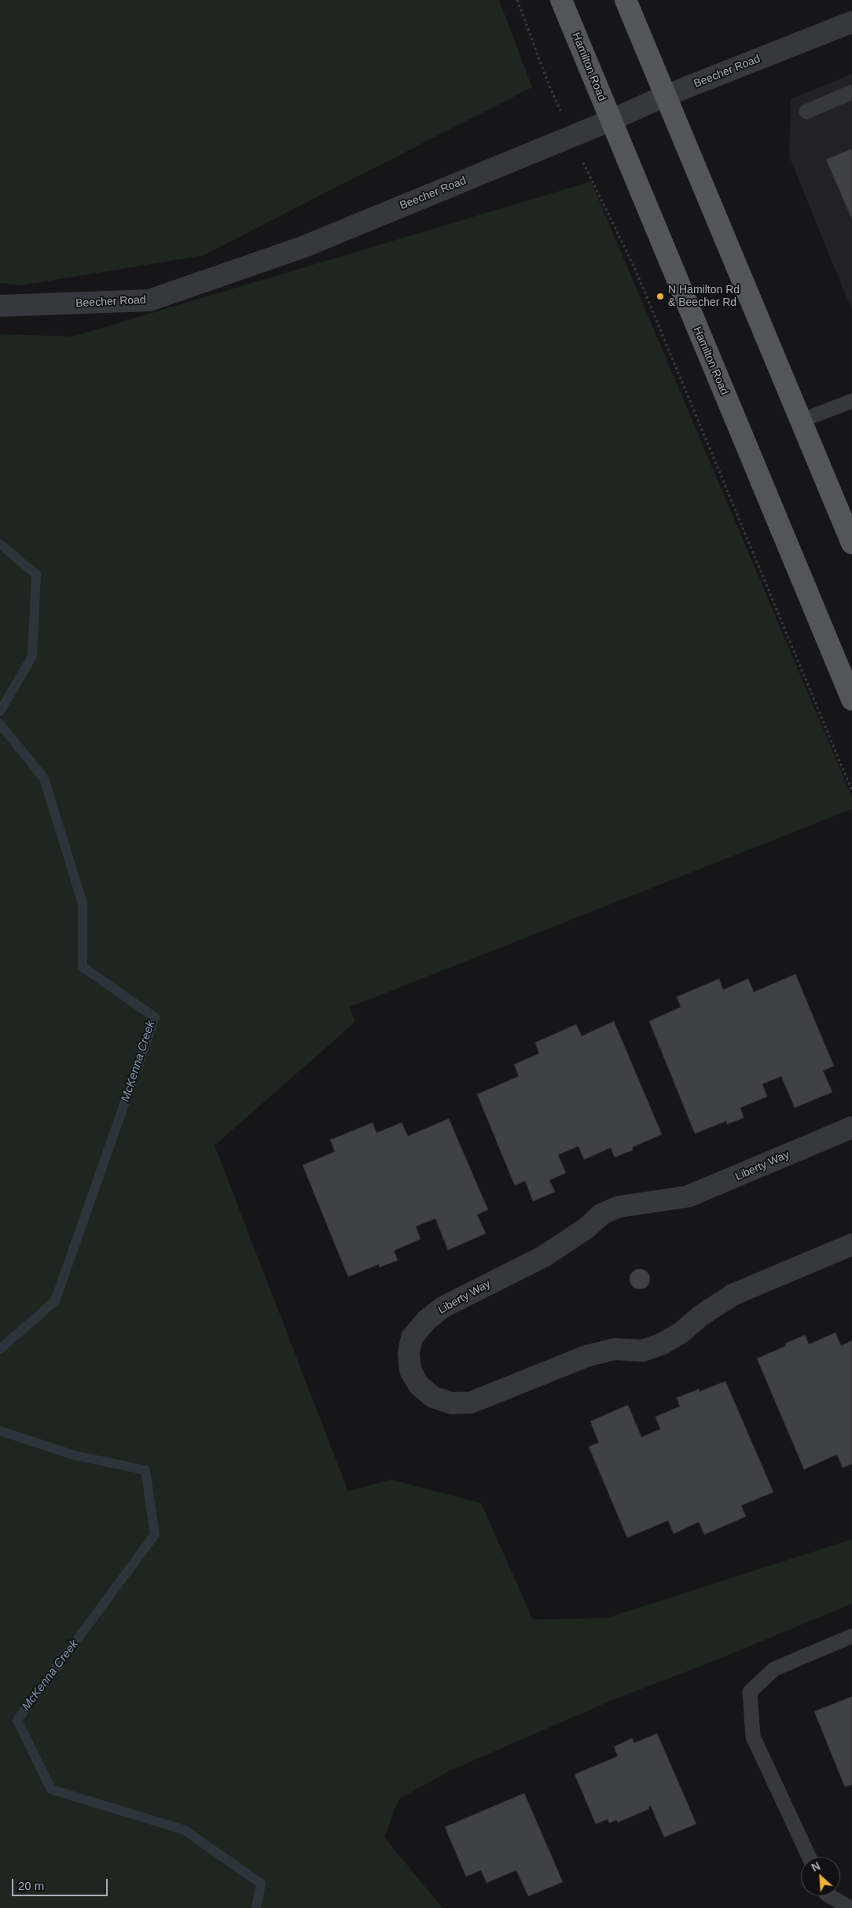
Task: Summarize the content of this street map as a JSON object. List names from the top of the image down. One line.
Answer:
{"streets":{"main road":["Hamilton Road"],"street":["Beecher Road","Liberty Way"]},"crossings":[["Hamilton Road","Beecher Road"]],"water":["McKenna Creek"],"places":["N Hamilton Rd & Beecher Rd"],"scale_bar":"20 m","north":"top left"}
